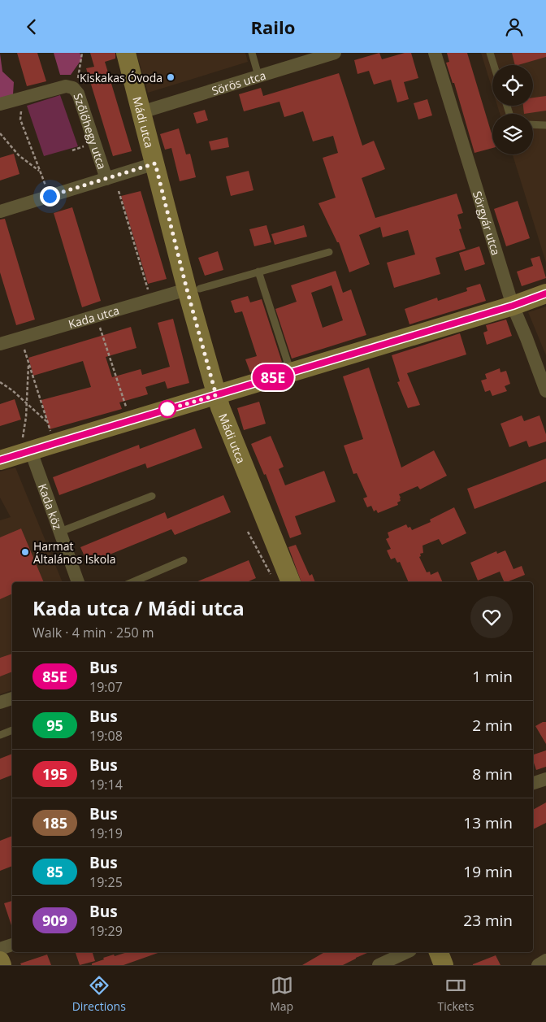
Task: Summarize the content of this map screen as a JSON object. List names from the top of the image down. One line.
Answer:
{"streets":{"street":["Sörös utca","Mádi utca","Szőlőhegy utca","Sörgyár utca","Kada utca","Kada köz"]},"crossings":[["Sörös utca","Mádi utca"],["Mádi utca","Kada utca"]],"places":["Kiskakas Óvoda","Harmat Általános Iskola"],"lines":["bus line 85E"],"page":{"header":"Railo","on_map":"85E","heading":["Kada utca / Mádi utca","Walk · 4 min · 250 m"],"list":[{"mark":"85E","name":"Bus","note":"19:07","value":"1 min"},{"mark":"95","name":"Bus","note":"19:08","value":"2 min"},{"mark":"195","name":"Bus","note":"19:14","value":"8 min"},{"mark":"185","name":"Bus","note":"19:19","value":"13 min"},{"mark":"85","name":"Bus","note":"19:25","value":"19 min"},{"mark":"909","name":"Bus","note":"19:29","value":"23 min"}],"tabs":["Directions","Map","Tickets"]}}
